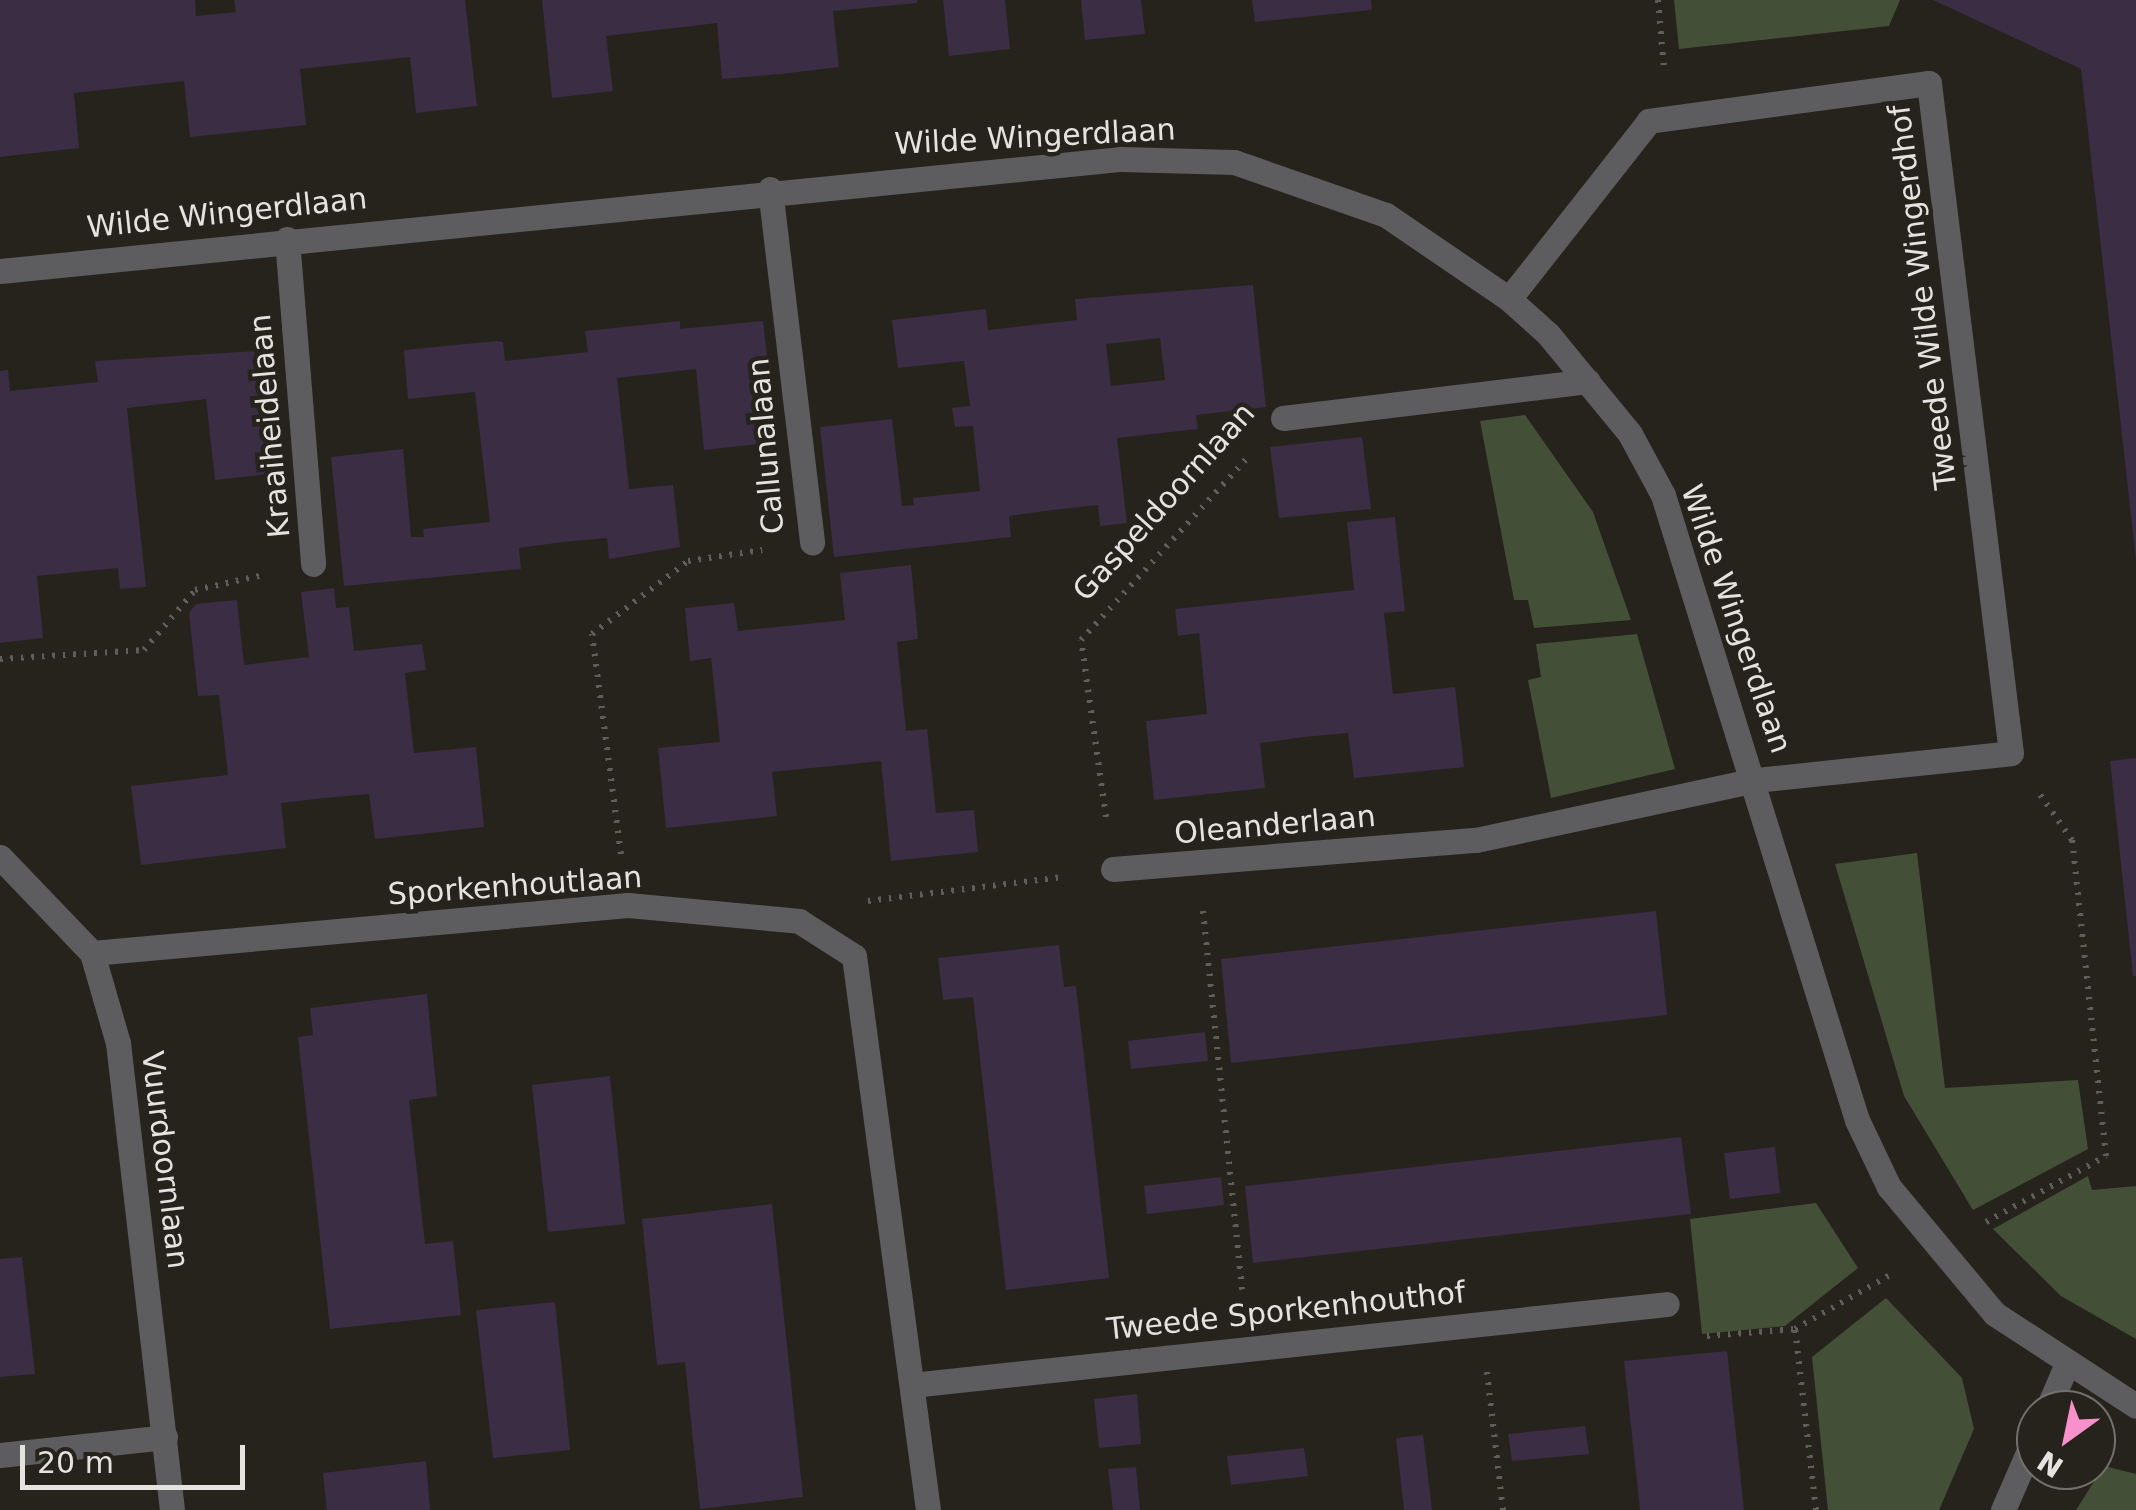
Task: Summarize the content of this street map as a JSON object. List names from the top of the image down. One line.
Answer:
{"streets":{"street":["Wilde Wingerdlaan","Tweede Wilde Wingerdhof","Kraaiheidelaan","Callunalaan","Gaspeldoornlaan","Oleanderlaan","Sporkenhoutlaan","Vuurdoornlaan","Tweede Sporkenhouthof"]},"crossings":[["Wilde Wingerdlaan","Tweede Wilde Wingerdhof"],["Wilde Wingerdlaan","Kraaiheidelaan"],["Wilde Wingerdlaan","Callunalaan"],["Wilde Wingerdlaan","Gaspeldoornlaan"],["Wilde Wingerdlaan","Oleanderlaan"],["Callunalaan","Sporkenhoutlaan"],["Gaspeldoornlaan","Oleanderlaan"],["Sporkenhoutlaan","Vuurdoornlaan"],["Sporkenhoutlaan","Tweede Sporkenhouthof"]],"scale_bar":"20 m","north":"bottom left"}
